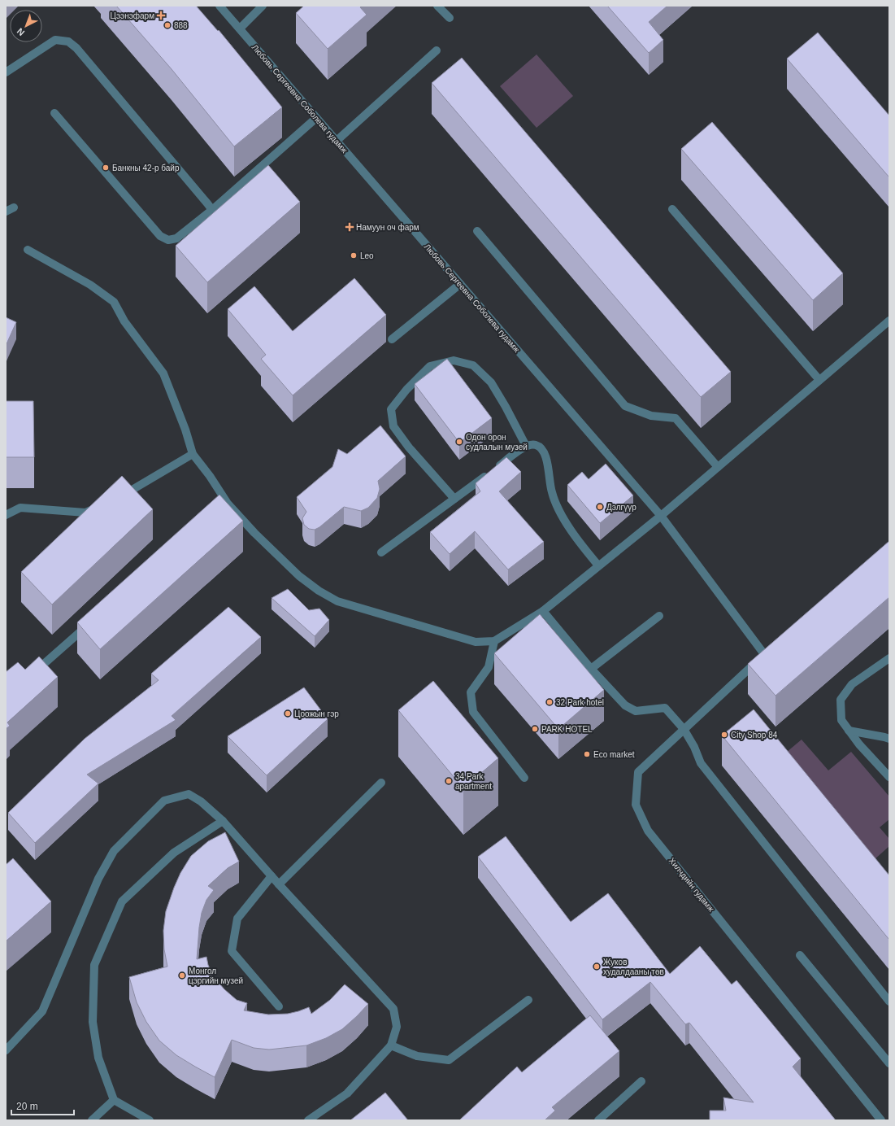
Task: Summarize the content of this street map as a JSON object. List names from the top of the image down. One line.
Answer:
{"streets":{"street":["Любовь Сергеевна Соболева гудамж","Хилчдийн гудамж"]},"crossings":[["Любовь Сергеевна Соболева гудамж","Хилчдийн гудамж"]],"places":{"health":["Цээнэфарм","Намуун оч фарм"],"other":["888","Банкны 42-р байр","Leo","Одон орон судлалын музей","Дэлгүүр","32 Park hotel","Цоожын гэр","PARK HOTEL","City Shop 84","Eco market","34 Park apartment","Жуков худалдааны төв","Монгол цэргийн музей"]},"scale_bar":"20 m","north":"bottom left"}
